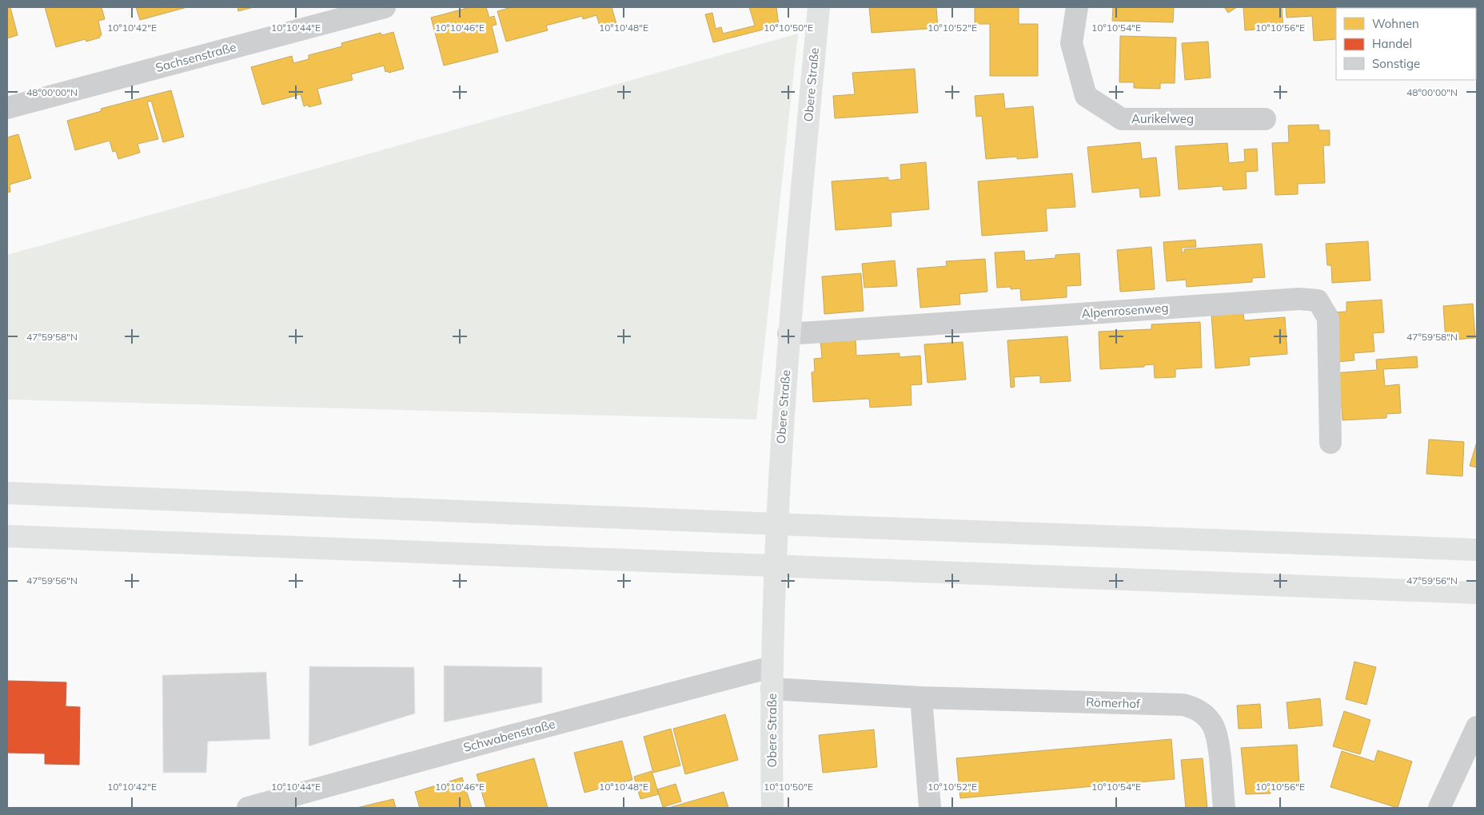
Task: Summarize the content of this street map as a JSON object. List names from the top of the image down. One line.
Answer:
{"streets":{"main road":["Obere Straße"],"street":["Sachsenstraße","Aurikelweg","Alpenrosenweg","Römerhof","Schwabenstraße"]},"crossings":[["Obere Straße","Alpenrosenweg"],["Obere Straße","Römerhof"],["Obere Straße","Schwabenstraße"]],"legend":["Wohnen","Handel","Sonstige"],"coordinates":["10°10'42\"E","10°10'44\"E","10°10'46\"E","10°10'48\"E","10°10'50\"E","10°10'52\"E","10°10'54\"E","10°10'56\"E","48°00'00\"N","47°59'58\"N","47°59'56\"N"]}
